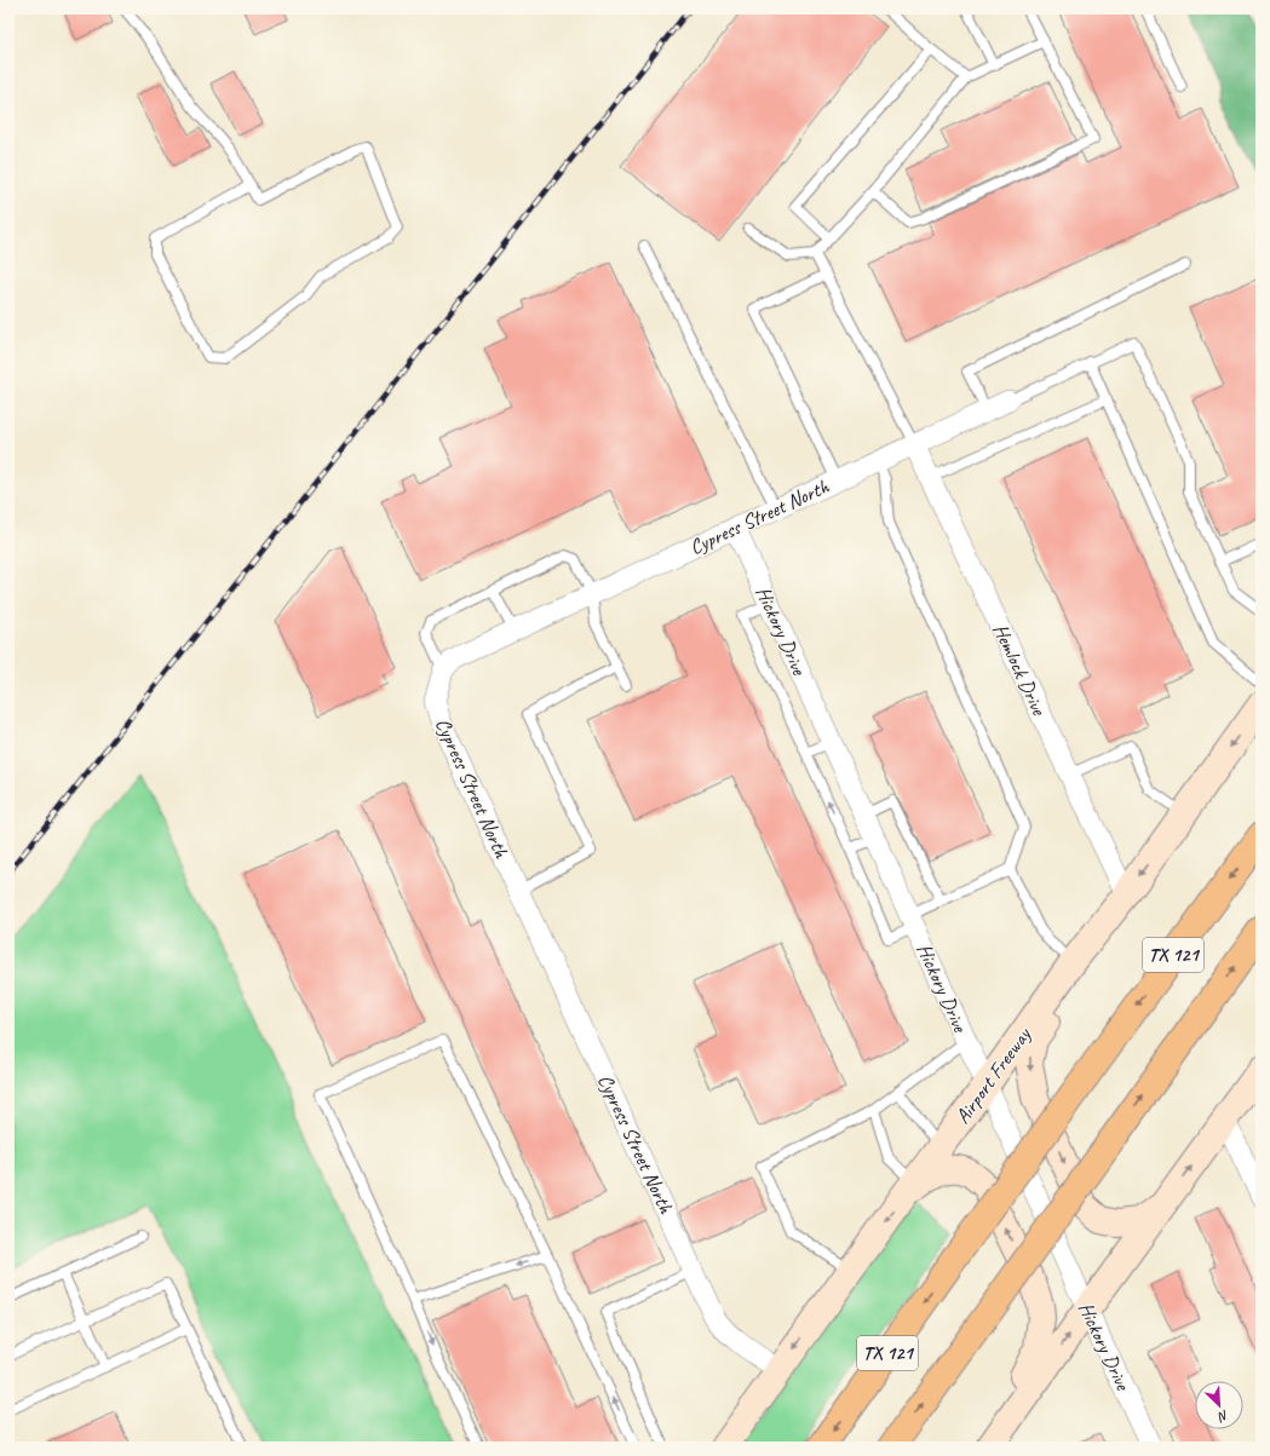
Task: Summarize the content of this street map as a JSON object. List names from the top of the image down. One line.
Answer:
{"streets":{"highway":["TX 121"],"main road":["Airport Freeway"],"street":["Cypress Street North","Hickory Drive","Hemlock Drive"]},"crossings":[["Cypress Street North","Hickory Drive"],["Cypress Street North","Hemlock Drive"],["Cypress Street North","Airport Freeway"],["Hickory Drive","Airport Freeway"],["Hemlock Drive","Airport Freeway"]],"north":"bottom right"}
